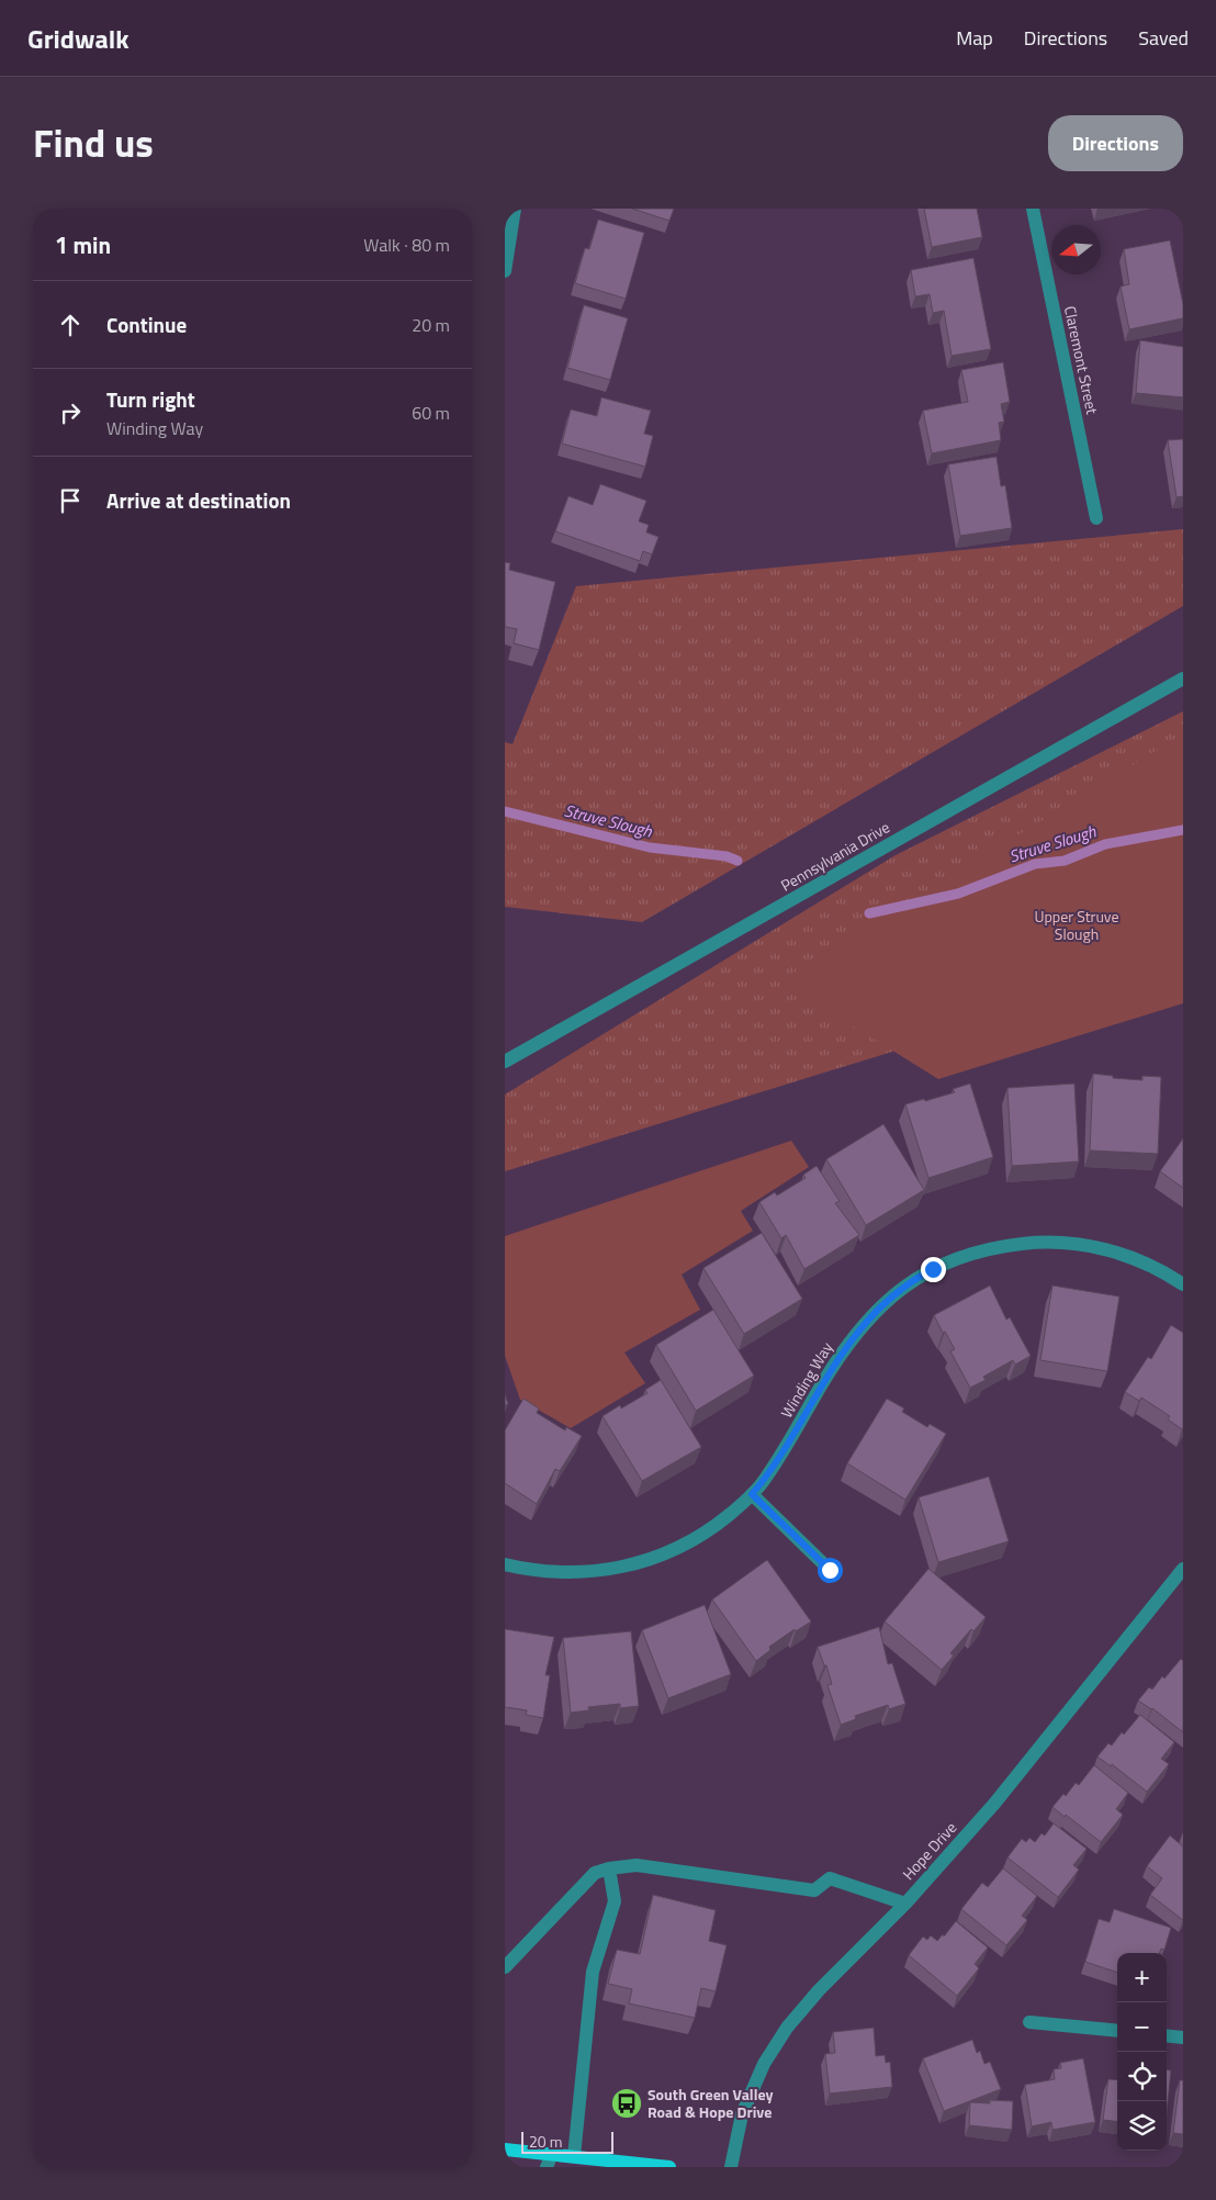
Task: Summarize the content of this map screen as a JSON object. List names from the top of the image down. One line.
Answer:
{"streets":{"street":["Claremont Street","Pennsylvania Drive","Winding Way","Hope Drive"]},"water":["Struve Slough"],"parks":["Upper Struve Slough"],"places":{"bus stop":["South Green Valley Road & Hope Drive"]},"scale_bar":"20 m","north":"left","page":{"header":"Gridwalk","nav":["Map","Directions","Saved"],"title":"Find us","buttons":"Directions","heading":["1 min","Walk · 80 m"],"list":[["Continue","20 m"],["Turn right","Winding Way","60 m"],"Arrive at destination"],"map_buttons":["+","−"],"scale":"20 m"}}
